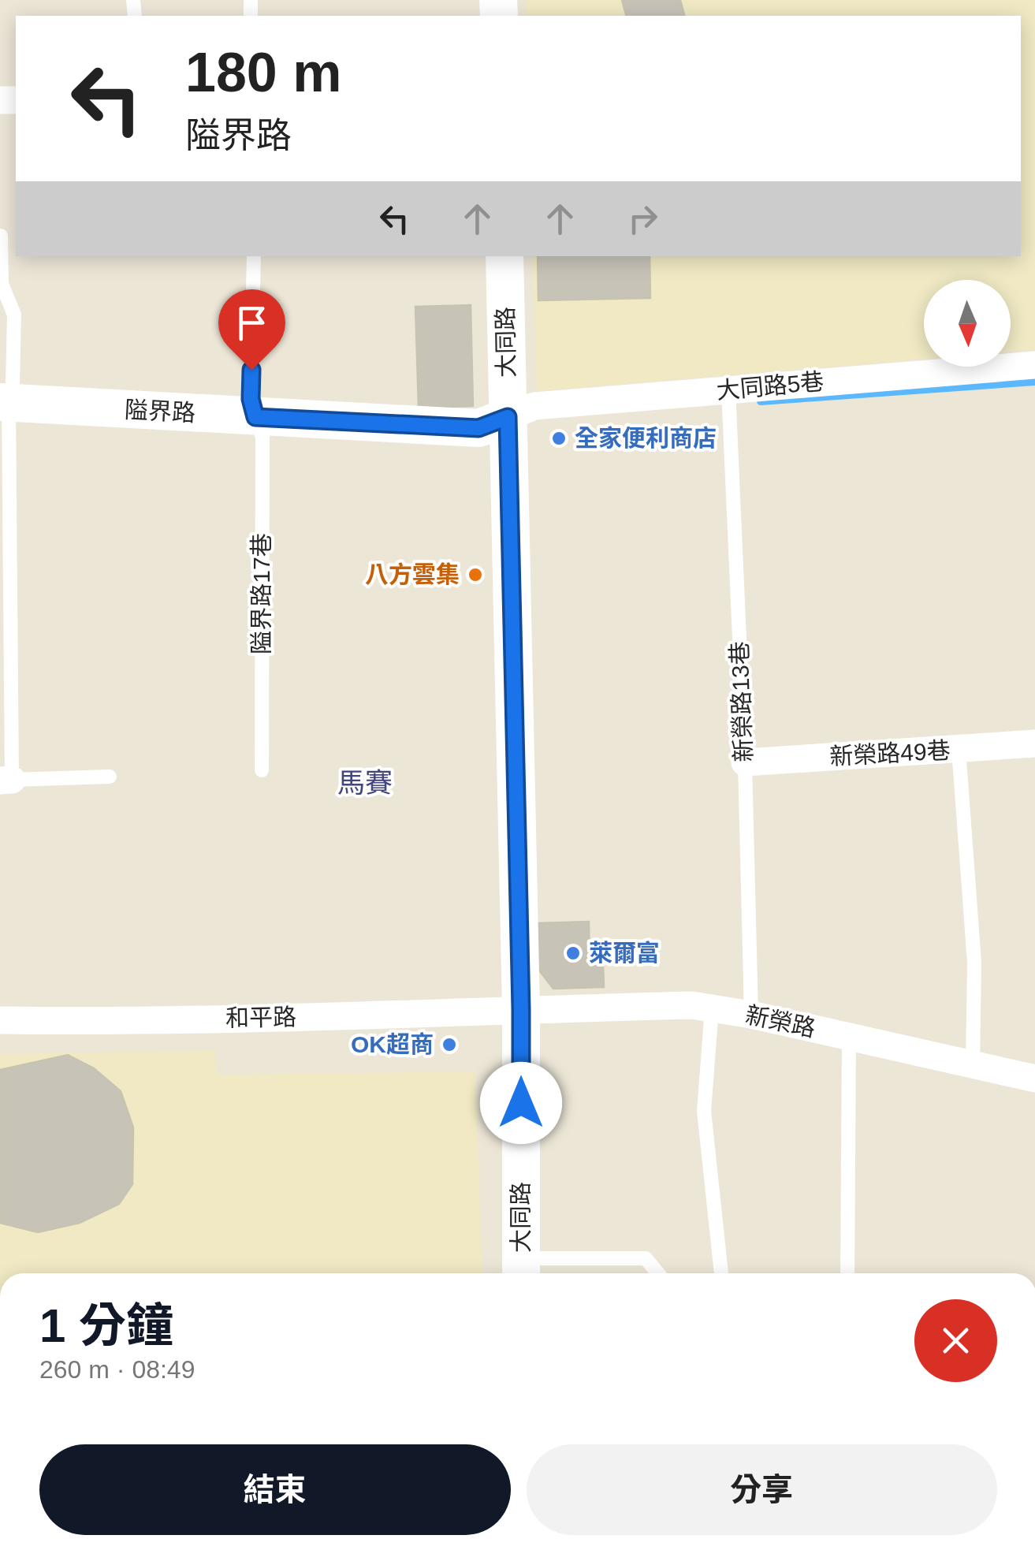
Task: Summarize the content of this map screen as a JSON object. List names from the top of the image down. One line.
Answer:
{"streets":{"street":["大同路","大同路5巷","隘界路","新榮路49巷","和平路","新榮路"],"lane":["隘界路17巷","新榮路13巷"]},"crossings":[["大同路","大同路5巷"],["大同路","隘界路"],["大同路","和平路"],["大同路","新榮路"],["大同路5巷","隘界路"],["大同路5巷","新榮路13巷"],["隘界路","隘界路17巷"],["新榮路13巷","新榮路49巷"],["新榮路13巷","新榮路"],["和平路","新榮路"]],"districts":["馬賽"],"places":["全家便利商店","八方雲集","萊爾富","OK超商"],"north":"bottom","page":{"turn":["180 m","隘界路"],"heading":["1 分鐘","260 m · 08:49"],"buttons":["結束","分享"]}}
